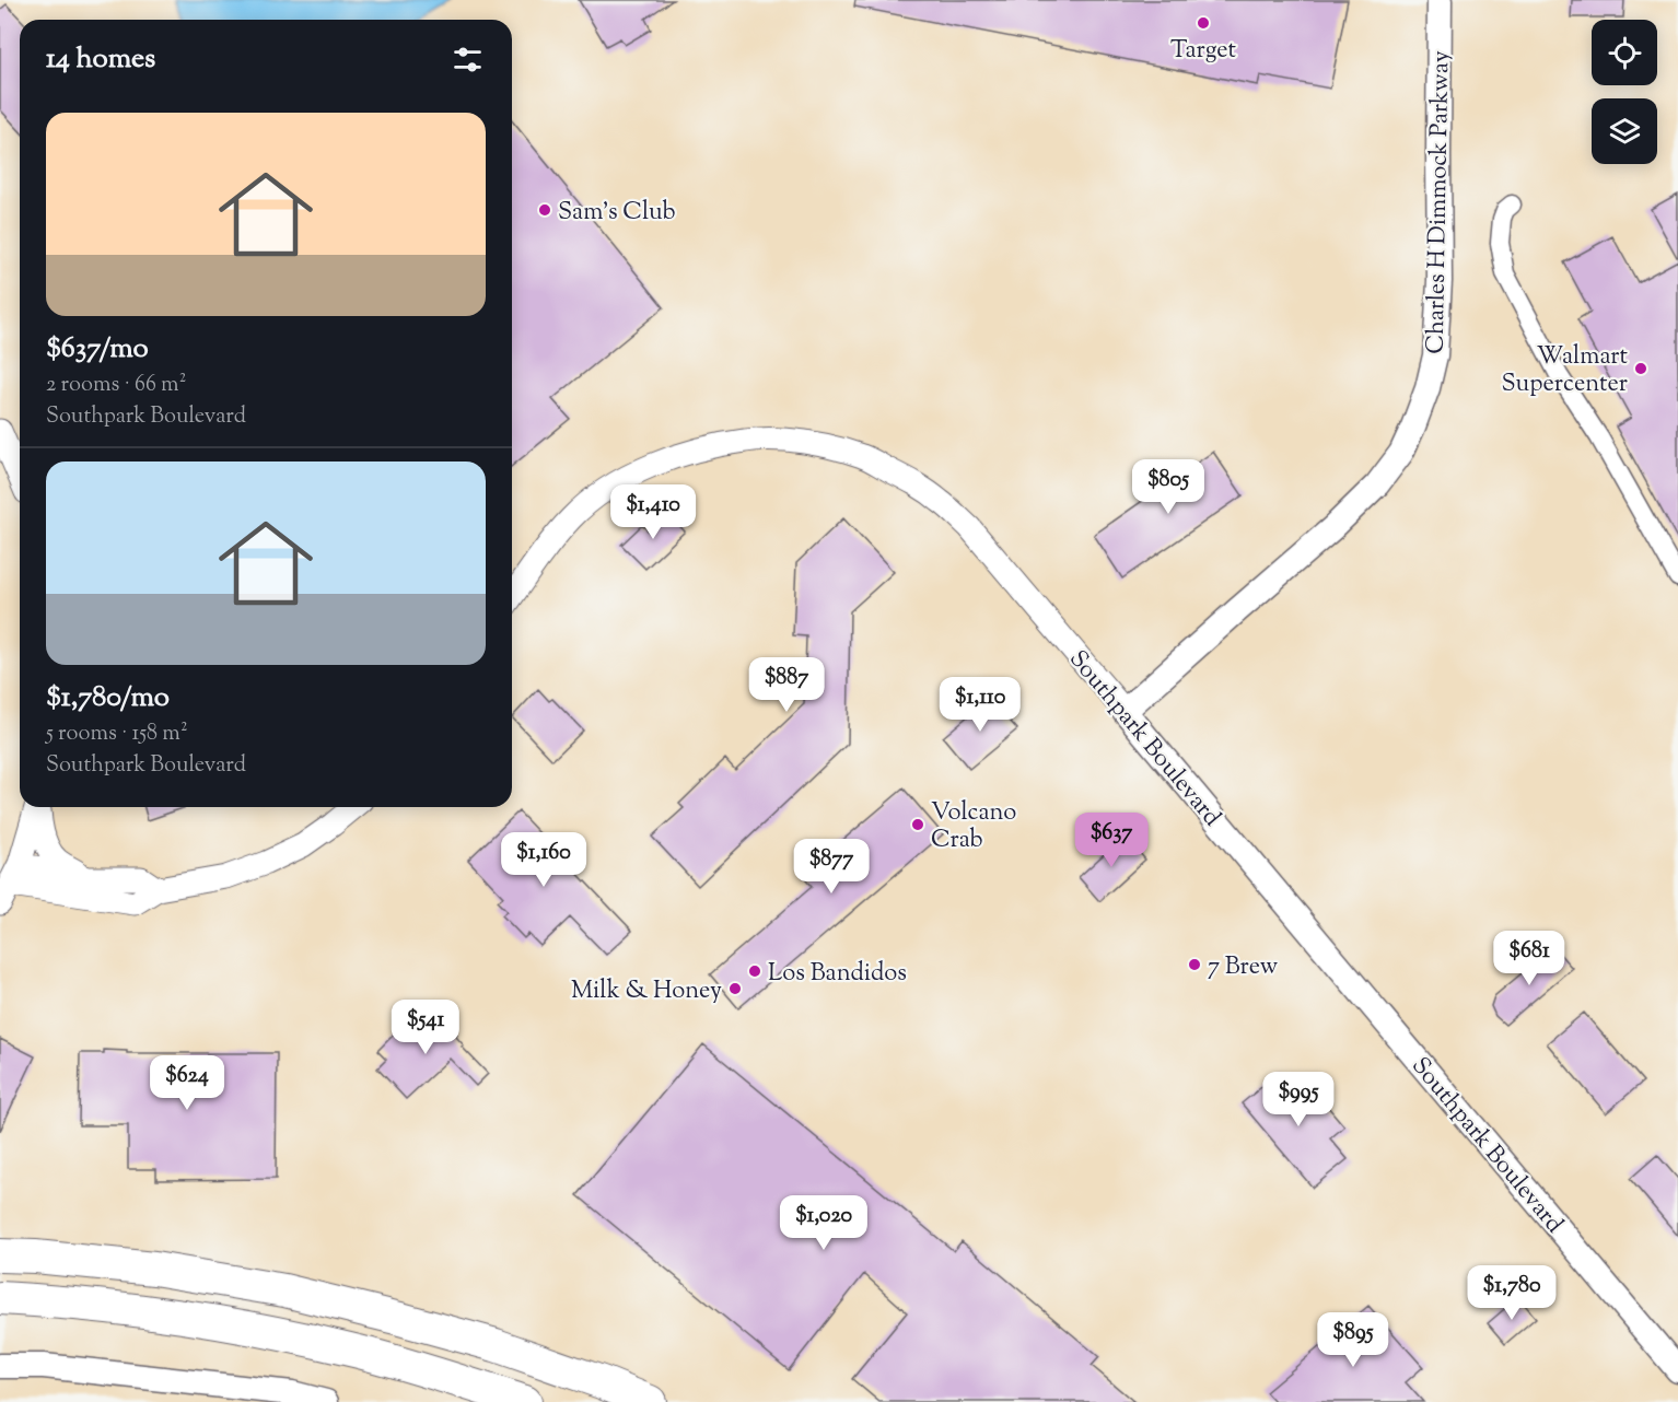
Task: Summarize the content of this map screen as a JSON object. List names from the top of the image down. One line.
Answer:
{"streets":{"main road":["Charles H Dimmock Parkway","Southpark Boulevard"]},"crossings":[["Charles H Dimmock Parkway","Southpark Boulevard"]],"places":["Target","Sam's Club","Walmart Supercenter","Volcano Crab","7 Brew","Los Bandidos","Milk & Honey"],"page":{"heading":"14 homes","list":[{"name":"$637/mo","note":"2 rooms · 66 m² · Southpark Boulevard"},{"name":"$1,780/mo","note":"5 rooms · 158 m² · Southpark Boulevard"}],"price":["$805","$1,410","$887","$1,110","$637","$1,160","$877","$681","$541","$624","$995","$1,020","$1,780","$895"]}}
